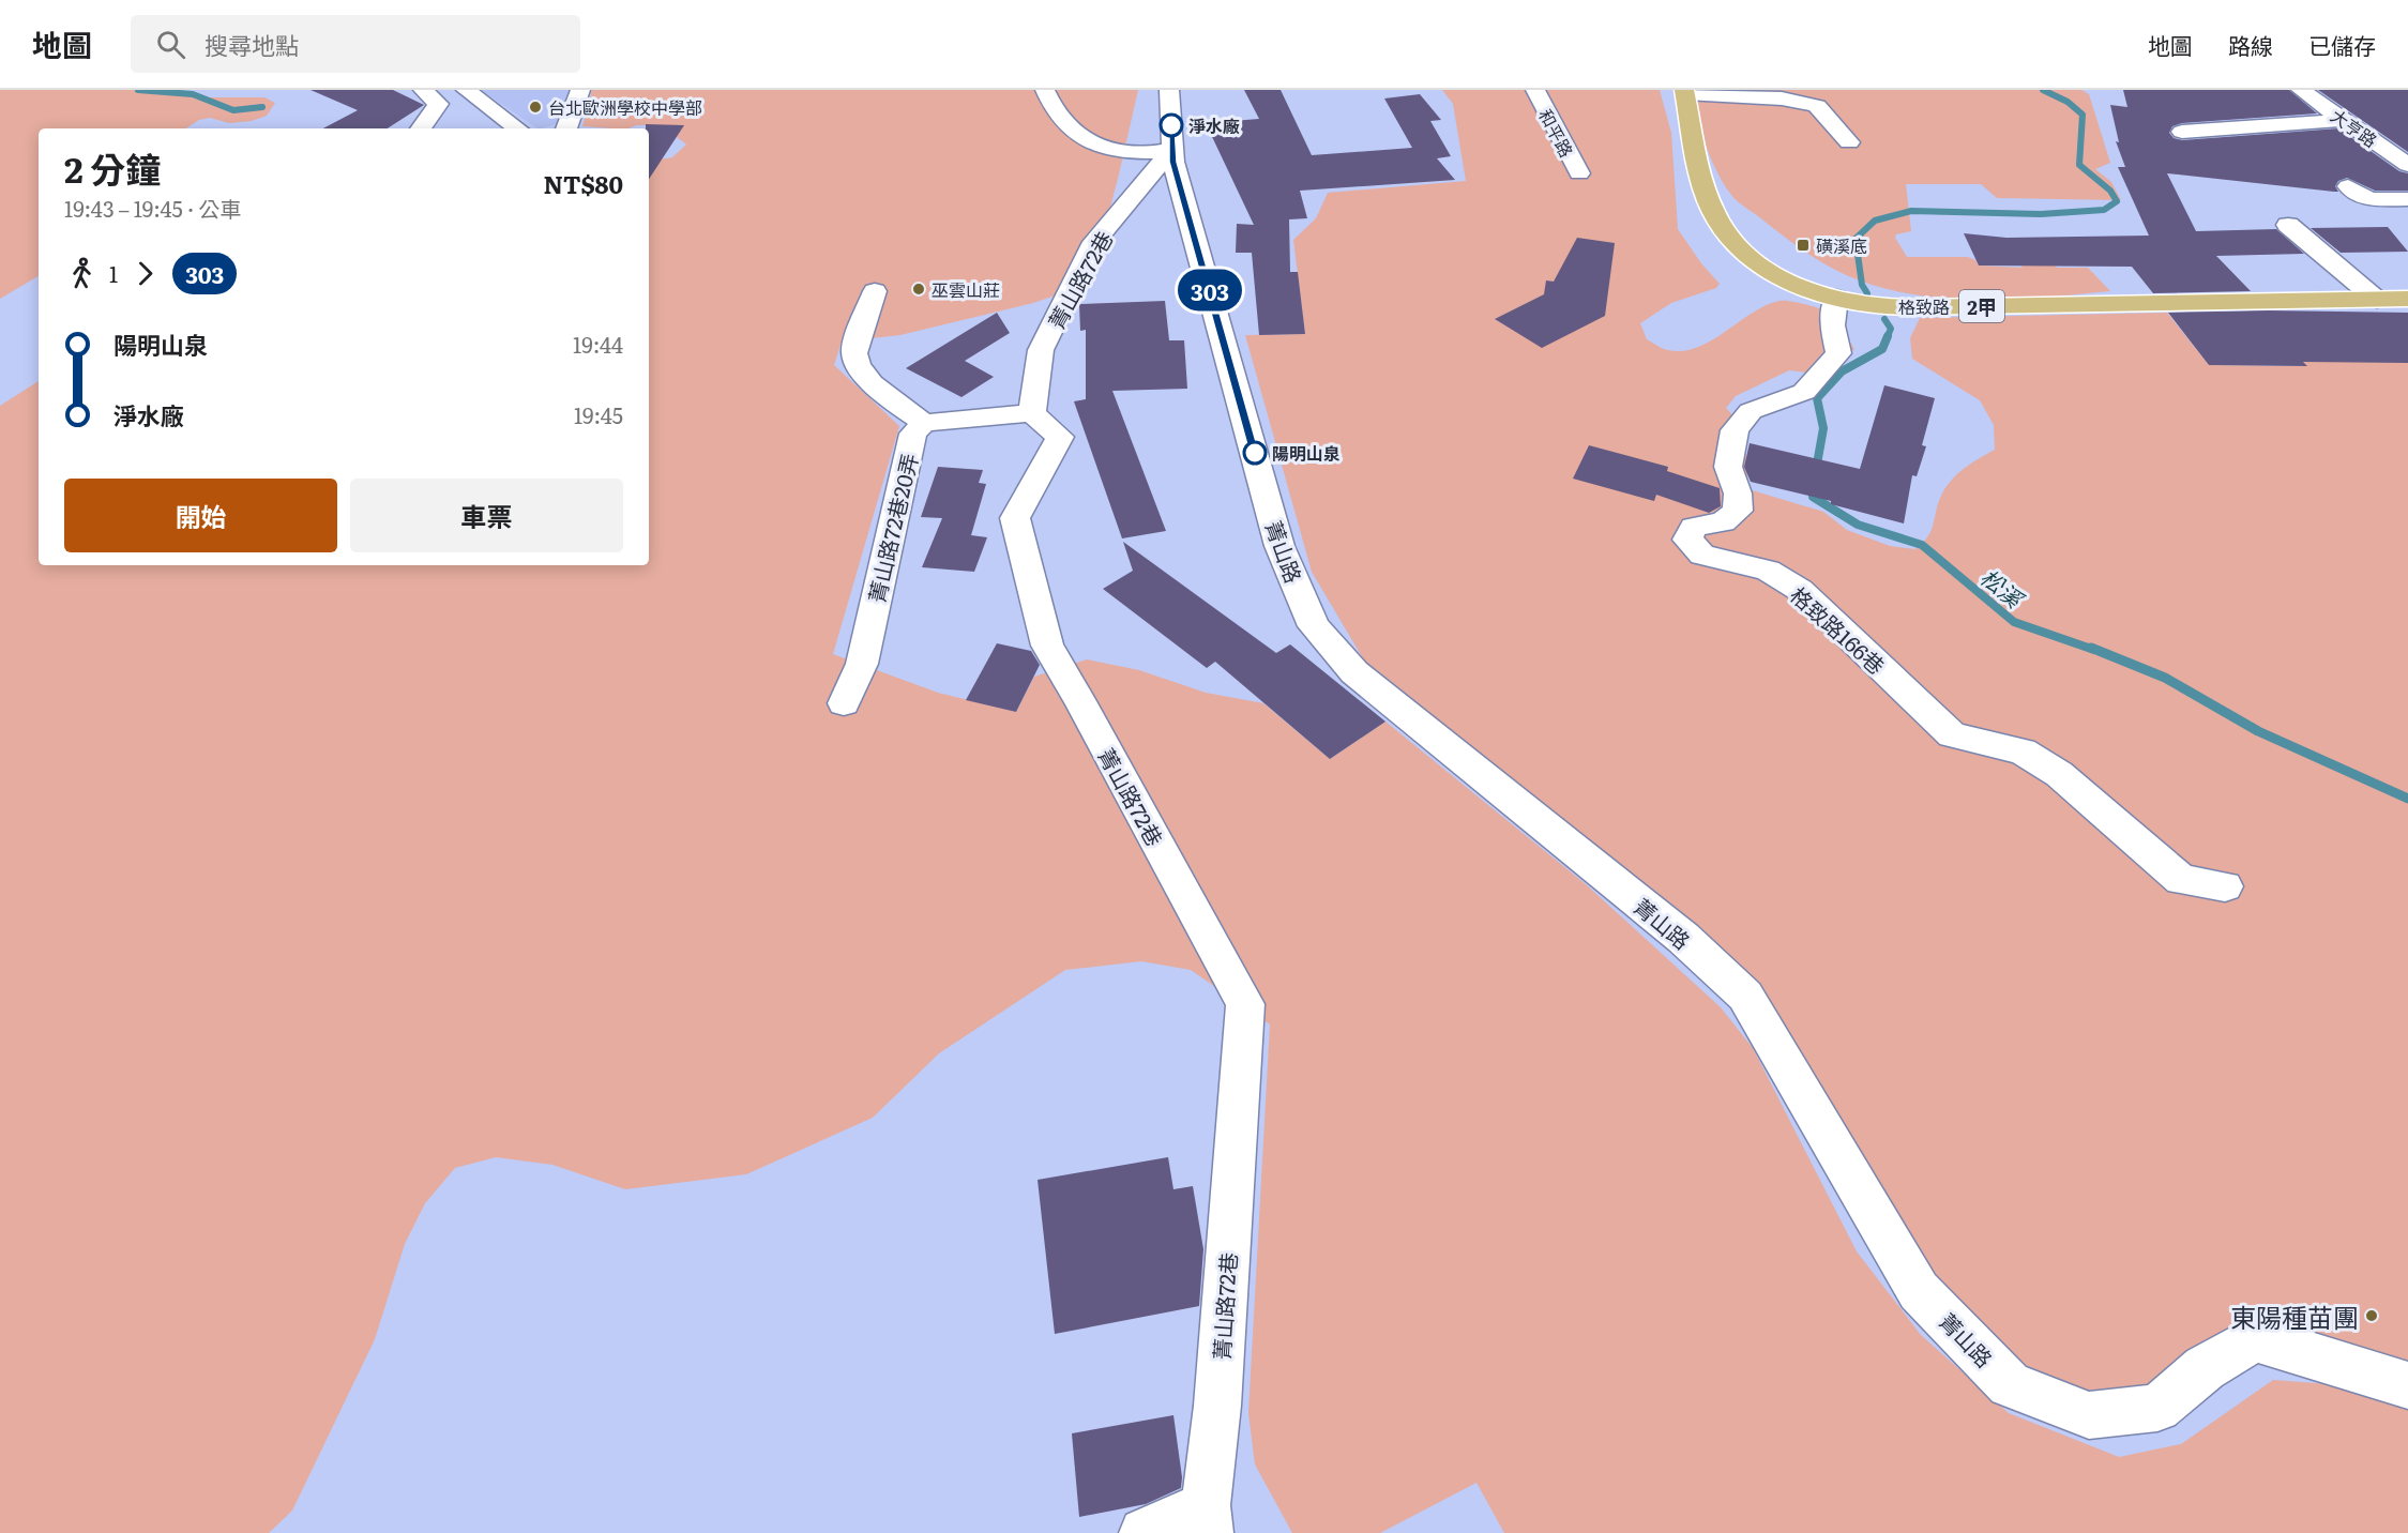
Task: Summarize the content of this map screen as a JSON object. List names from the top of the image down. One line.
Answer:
{"streets":{"main road":["格致路","2甲"],"street":["大亨路","和平路","菁山路72巷","菁山路72巷20弄","菁山路","格致路166巷"]},"crossings":[["菁山路72巷","菁山路"],["格致路","格致路166巷"]],"water":["松溪"],"places":{"other":["台北歐洲學校中學部","淨水廠","巫雲山莊","陽明山泉","東陽種苗團"],"transit":["磺溪底"]},"lines":["bus line 303"],"page":{"header":"地圖","search":"搜尋地點","nav":["地圖","路線","已儲存"],"on_map":"303","heading":["2 分鐘","19:43 – 19:45 · 公車","NT$80"],"legs":["1","303"],"list":[{"name":"陽明山泉","value":"19:44"},{"name":"淨水廠","value":"19:45"}],"buttons":["開始","車票"]}}
